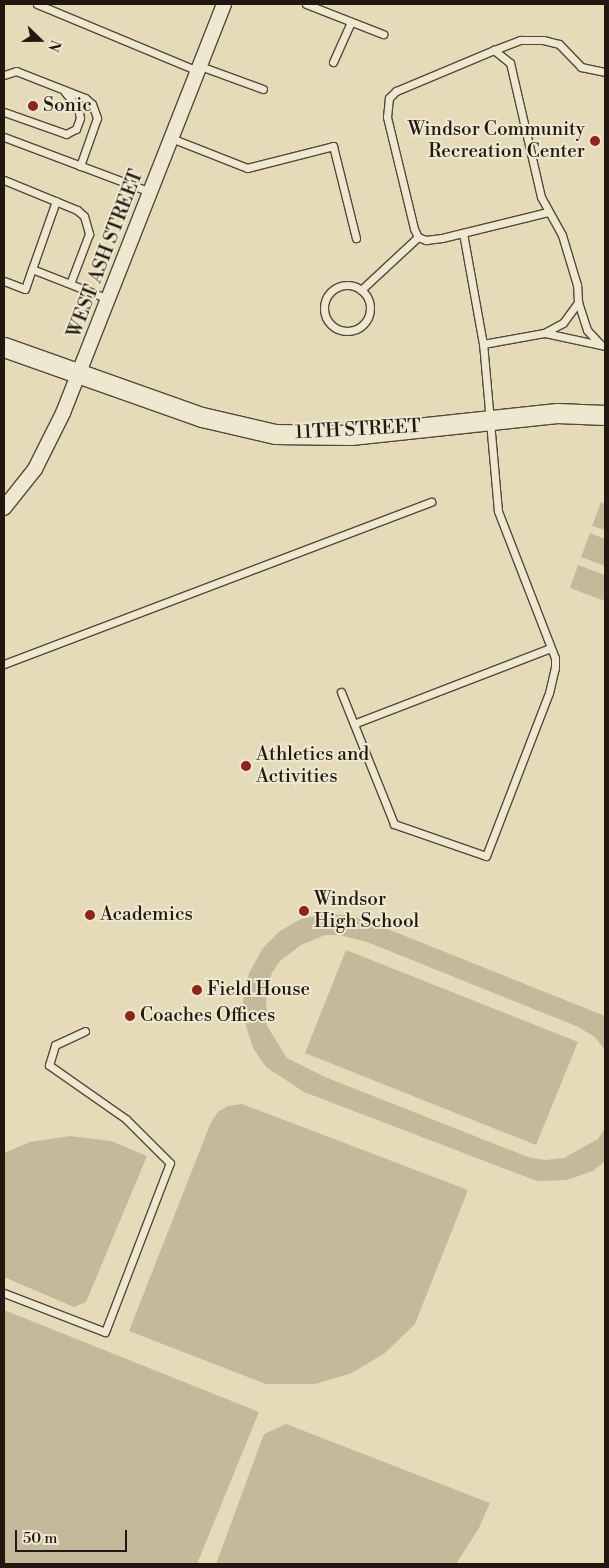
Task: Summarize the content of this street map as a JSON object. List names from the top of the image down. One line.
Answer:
{"streets":{"street":["WEST ASH STREET","11TH STREET"]},"crossings":[["WEST ASH STREET","11TH STREET"]],"places":["Sonic","Windsor Community Recreation Center","Athletics and Activities","Windsor High School","Academics","Field House","Coaches Offices"],"scale_bar":"50 m","north":"right"}
